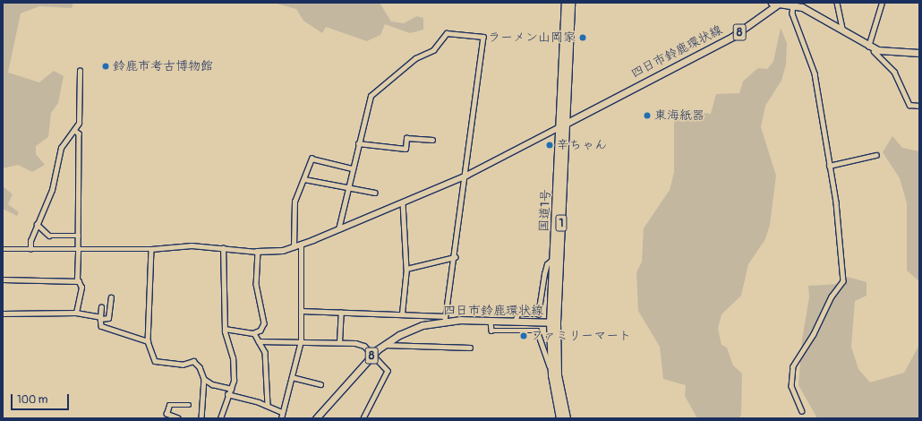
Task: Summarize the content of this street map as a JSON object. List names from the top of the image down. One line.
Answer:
{"streets":{"highway":["国道1号","1"],"main road":["8","四日市鈴鹿環状線"]},"crossings":[["四日市鈴鹿環状線","国道1号"]],"places":["ラーメン山岡家","鈴鹿市考古博物館","東海紙器","辛ちゃん","ファミリーマート"],"scale_bar":"100 m"}
